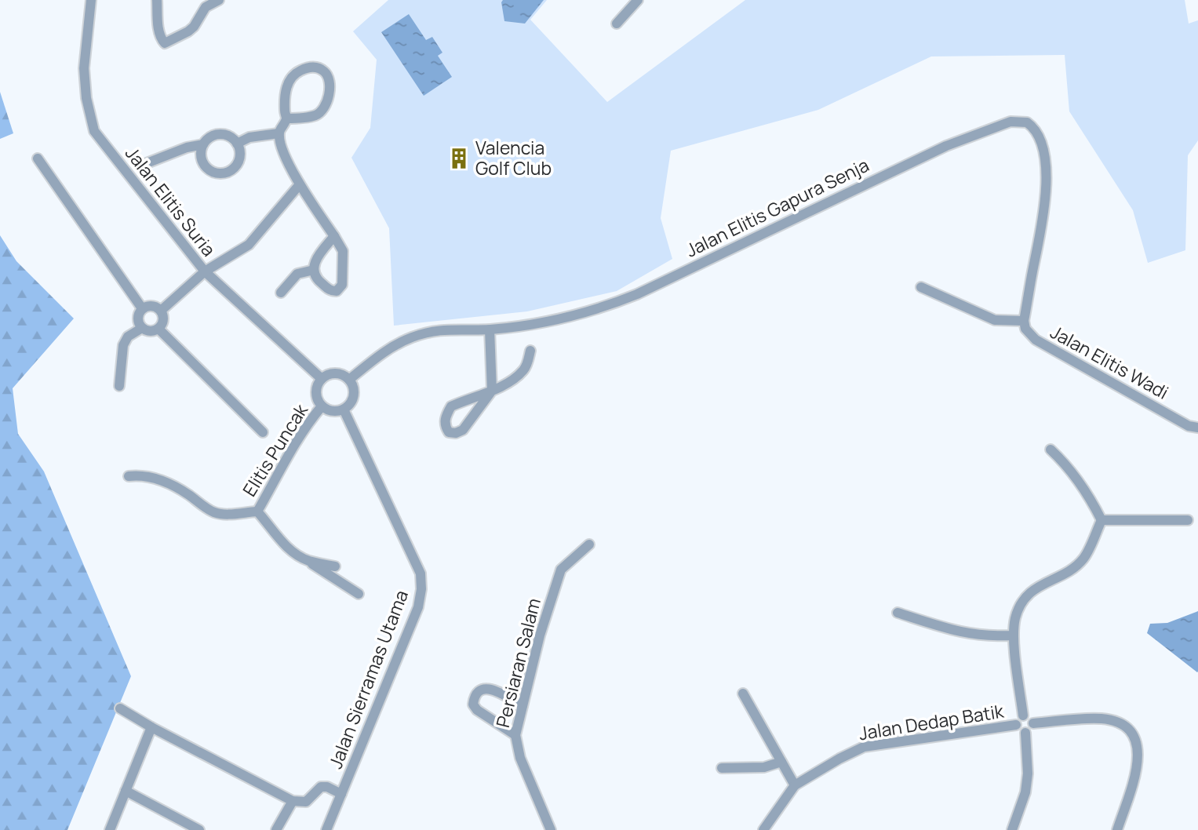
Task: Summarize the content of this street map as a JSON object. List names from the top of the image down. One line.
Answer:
{"streets":{"street":["Jalan Elitis Suria","Jalan Elitis Gapura Senja","Jalan Elitis Wadi","Elitis Puncak","Persiaran Salam","Jalan Sierramas Utama","Jalan Dedap Batik"]},"crossings":[["Jalan Elitis Suria","Jalan Elitis Gapura Senja"],["Jalan Elitis Suria","Elitis Puncak"],["Jalan Elitis Suria","Jalan Sierramas Utama"],["Jalan Elitis Gapura Senja","Jalan Elitis Wadi"],["Jalan Elitis Gapura Senja","Elitis Puncak"],["Jalan Elitis Gapura Senja","Jalan Sierramas Utama"],["Elitis Puncak","Jalan Sierramas Utama"]],"places":{"building":["Valencia Golf Club"]}}
